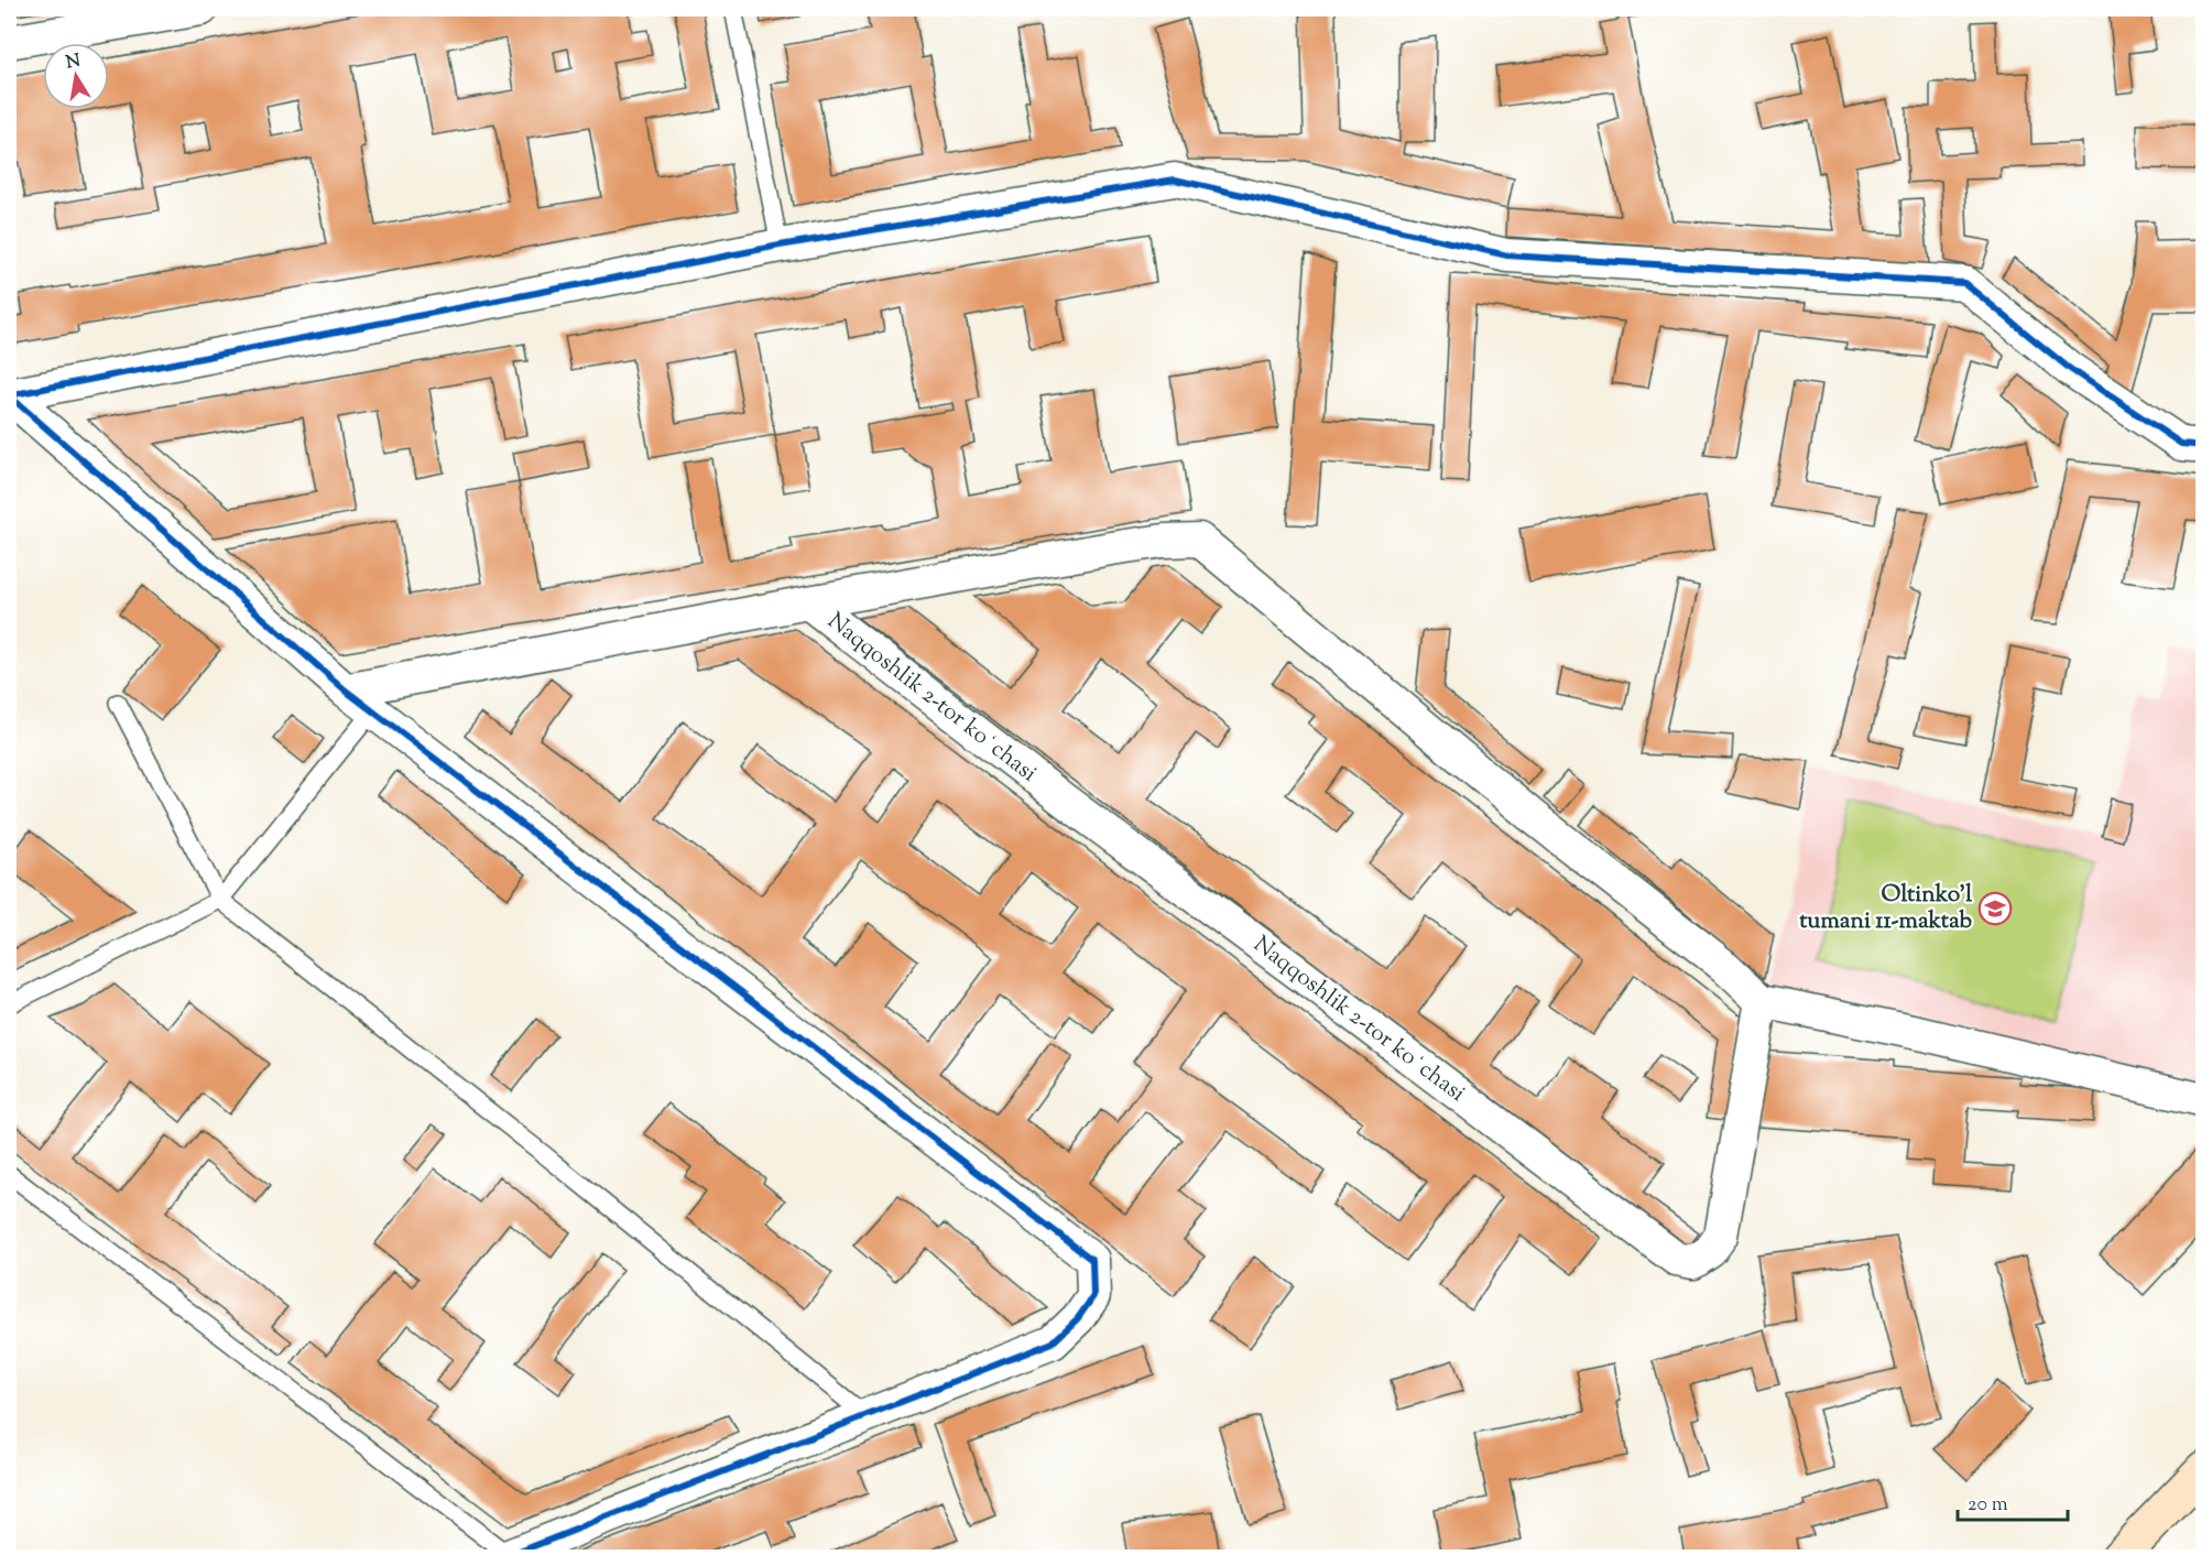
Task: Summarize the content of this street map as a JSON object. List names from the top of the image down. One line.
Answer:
{"streets":{"street":["Naqqoshlik 2-tor koʻchasi"]},"places":{"school or university":["Oltinko'l tumani 11-maktab"]},"scale_bar":"20 m","north":"top"}
